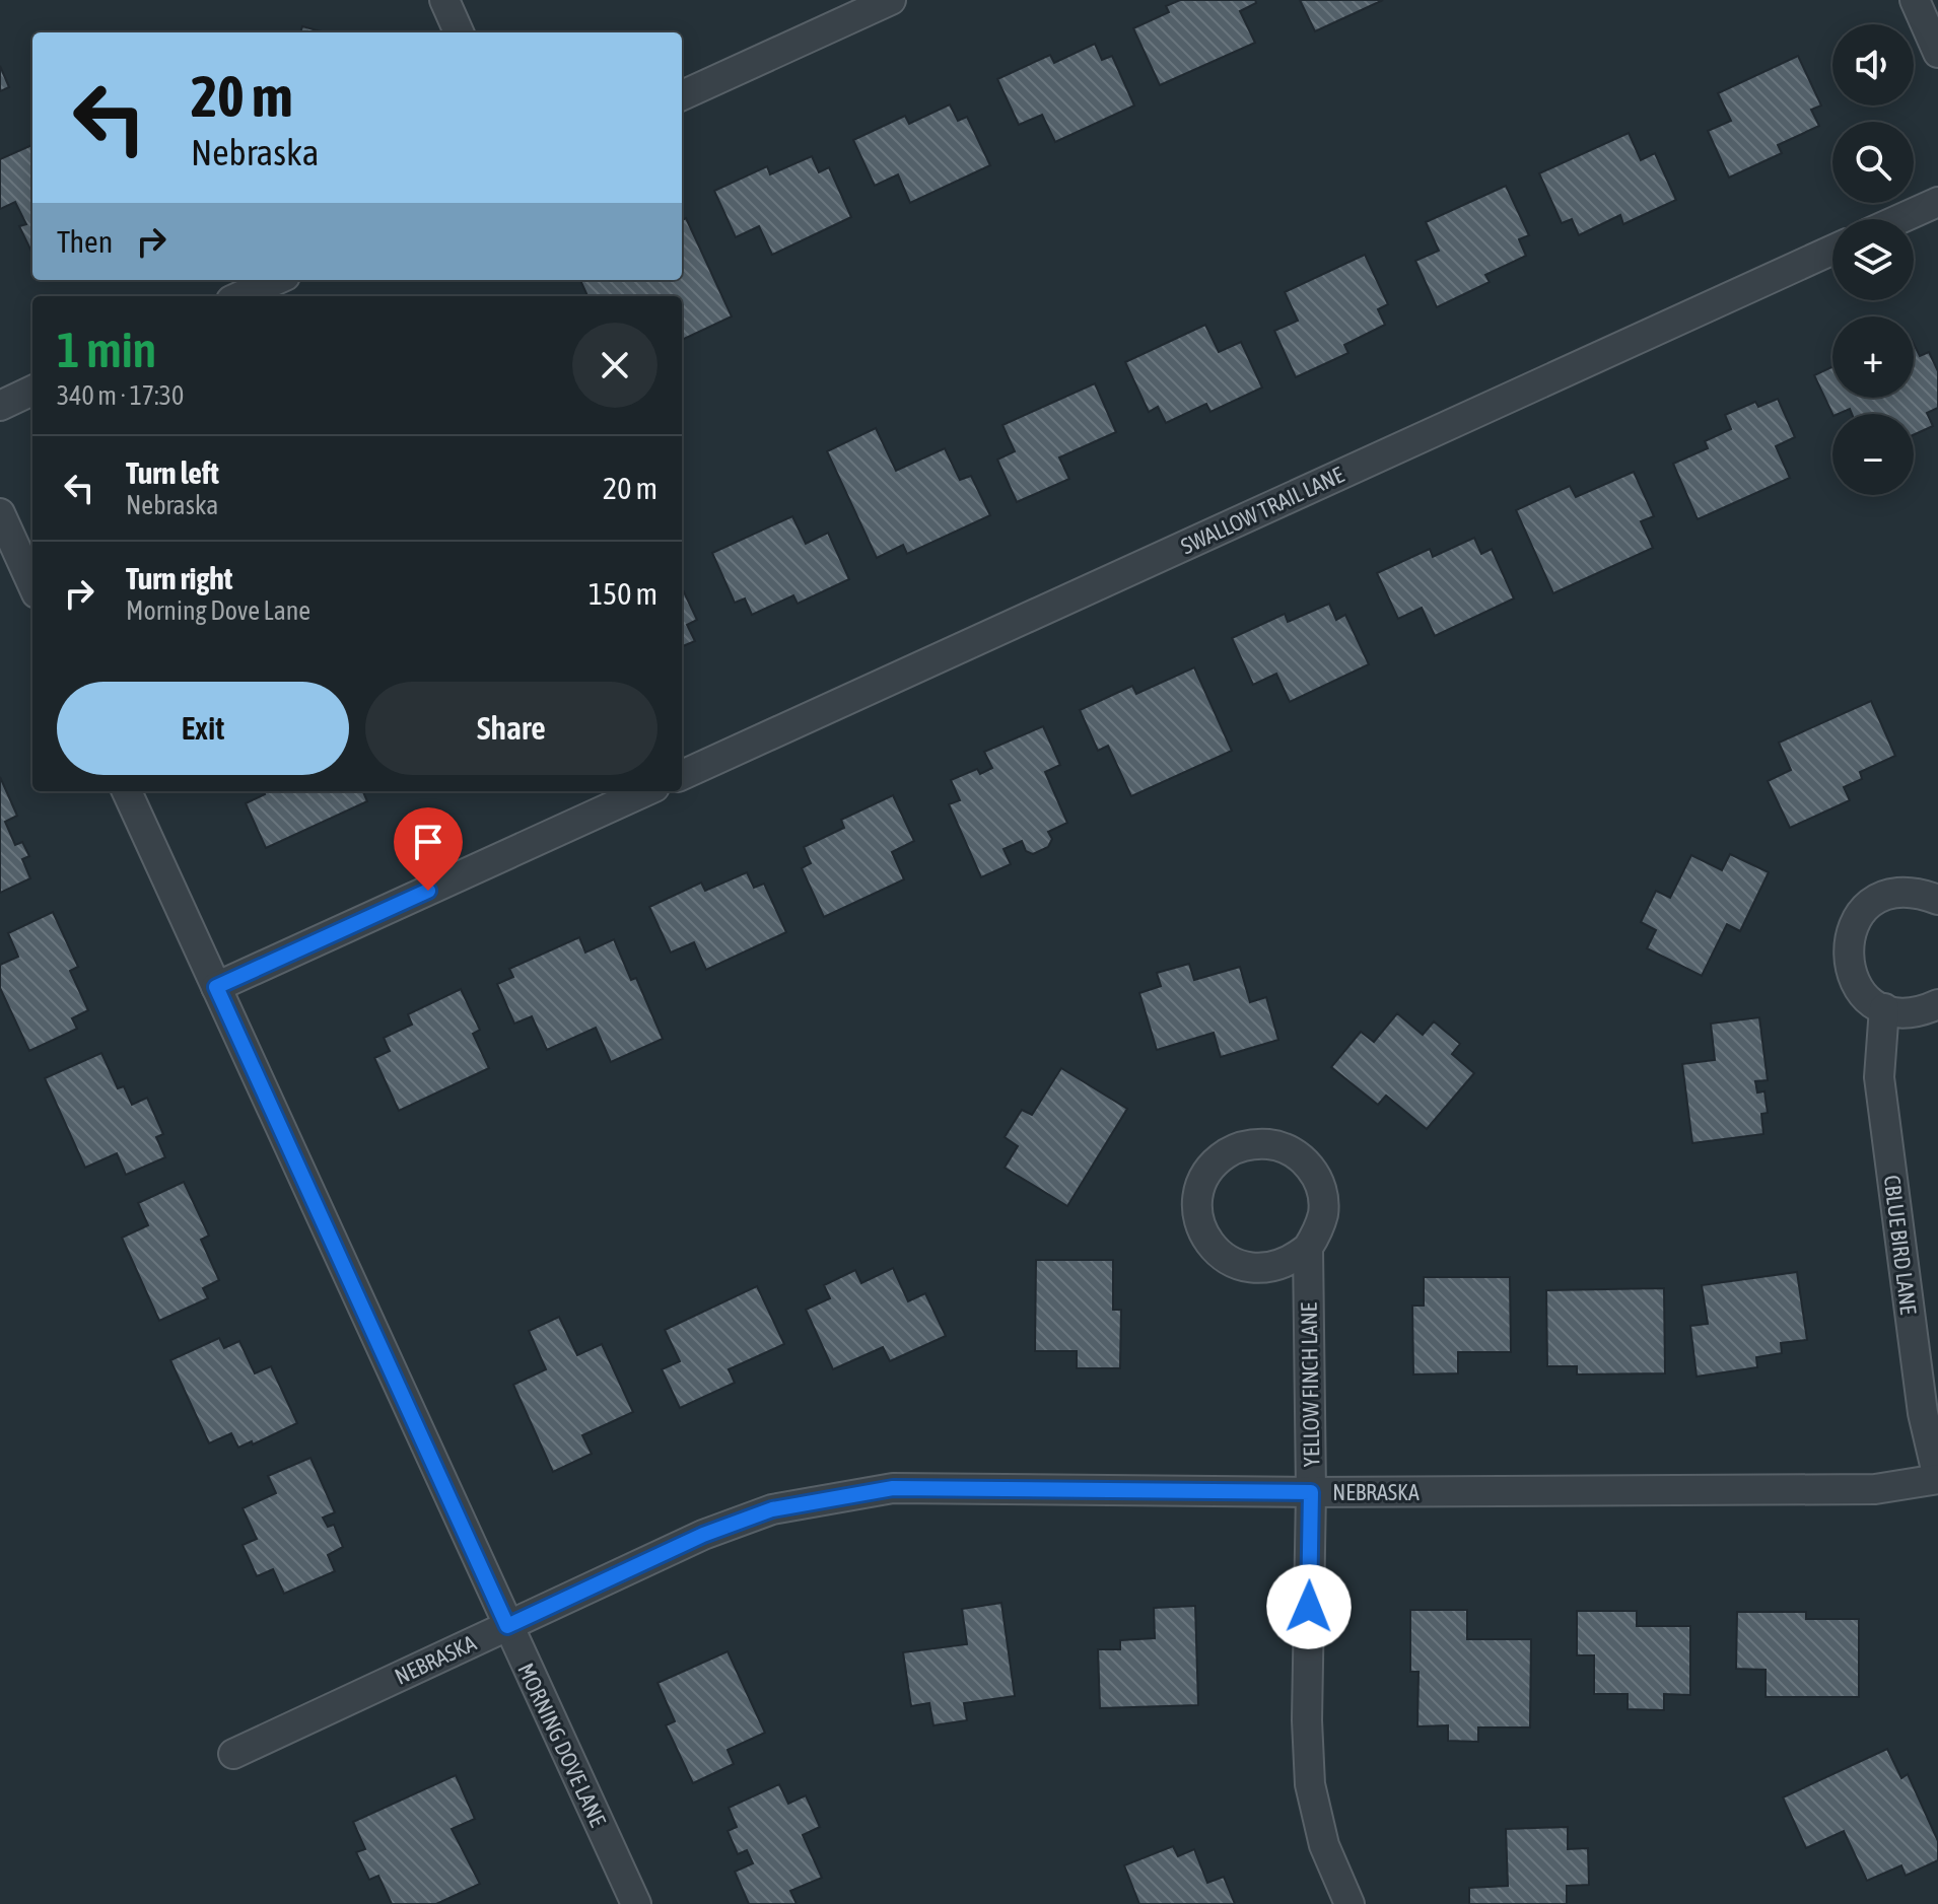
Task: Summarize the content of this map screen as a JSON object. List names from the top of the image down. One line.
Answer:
{"streets":{"street":["SWALLOW TRAIL LANE","CBLUE BIRD LANE","YELLOW FINCH LANE","NEBRASKA","MORNING DOVE LANE"]},"crossings":[["CBLUE BIRD LANE","NEBRASKA"],["YELLOW FINCH LANE","NEBRASKA"],["NEBRASKA","MORNING DOVE LANE"]],"page":{"map_buttons":["+","−"],"turn":["20 m","Nebraska"],"then":"Then","heading":["1 min","340 m · 17:30"],"list":[{"name":"Turn left","note":"Nebraska","value":"20 m"},{"name":"Turn right","note":"Morning Dove Lane","value":"150 m"}],"buttons":["Exit","Share"]}}
